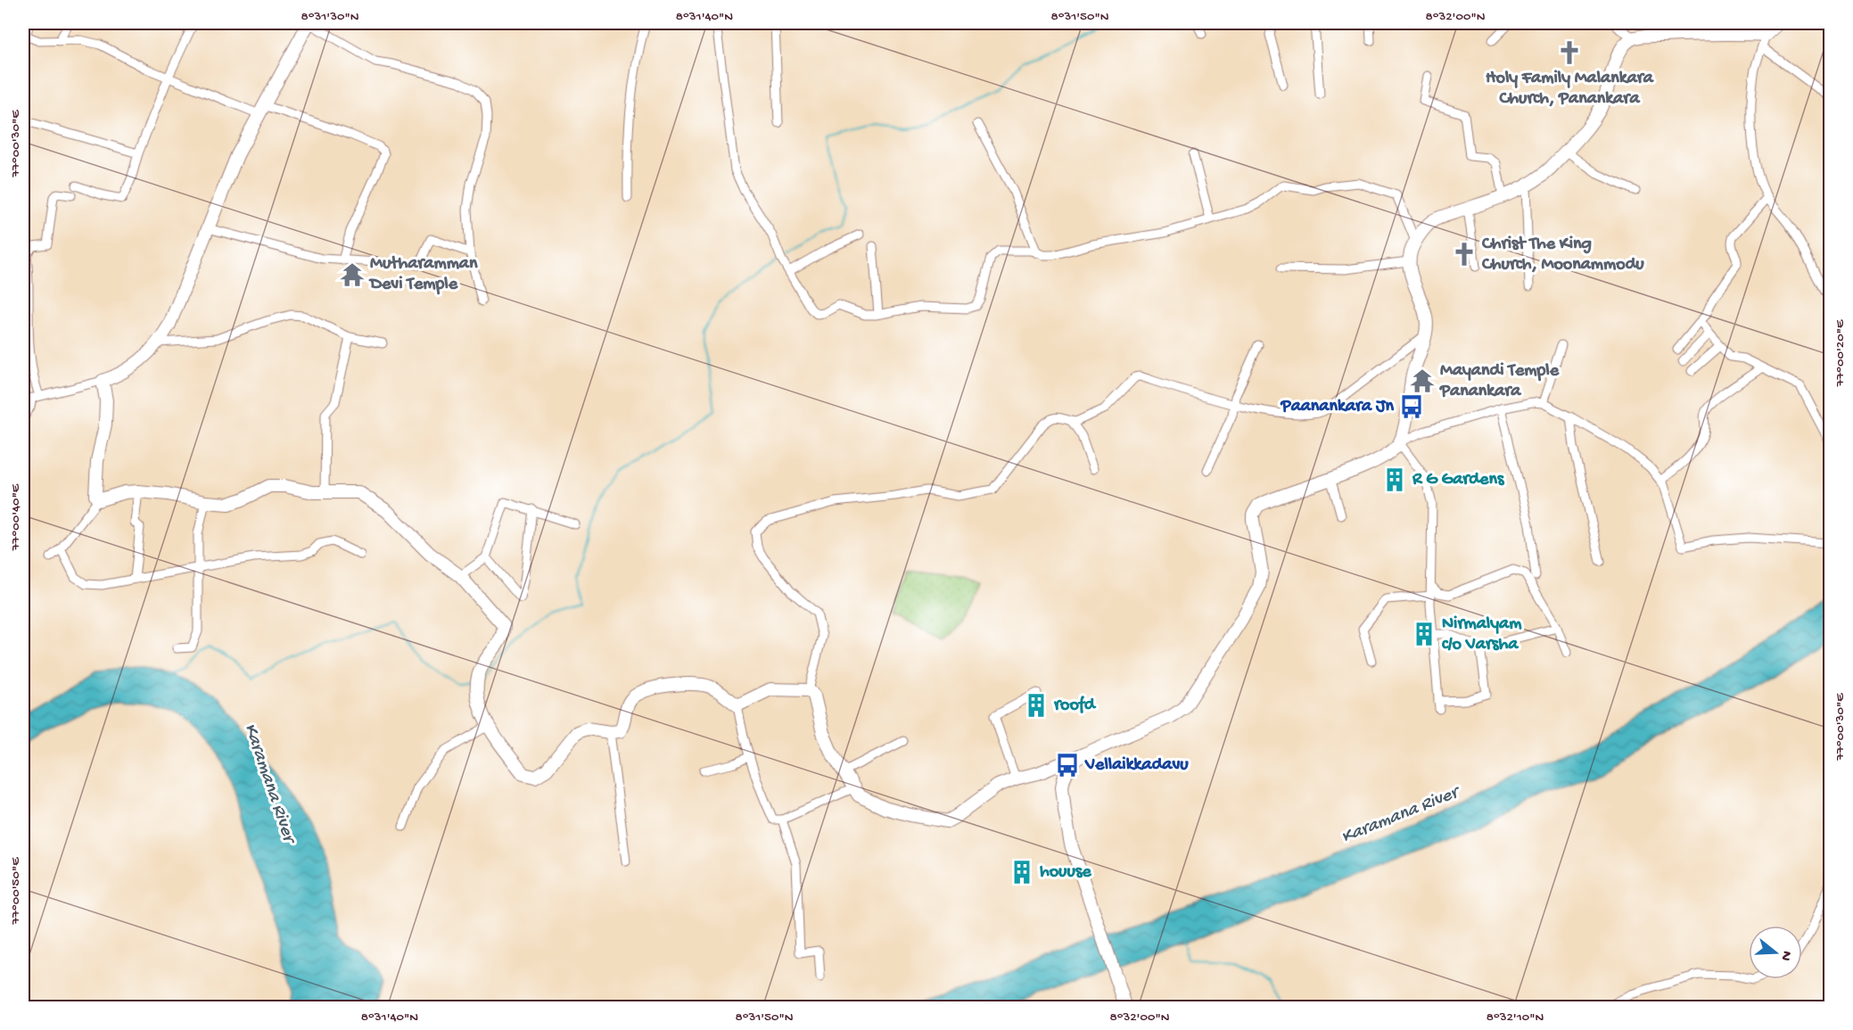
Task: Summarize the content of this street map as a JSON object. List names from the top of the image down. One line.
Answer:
{"water":["Karamana River"],"places":{"church":["Holy Family Malankara Church, Panankara","Christ The King Church, Moonammodu"],"temple":["Mutharamman Devi Temple","Mayandi Temple Panankara"],"bus stop":["Paanankara Jn","Vellaikkadavu"],"building":["R G Gardens","Nirmalyam c/o Varsha","roofd","houuse"]},"north":"right","coordinates":["8°31'30\"N","8°31'40\"N","8°31'50\"N","8°32'00\"N","77°00'30\"E","77°00'20\"E","77°00'40\"E","77°00'50\"E","8°32'10\"N"]}
